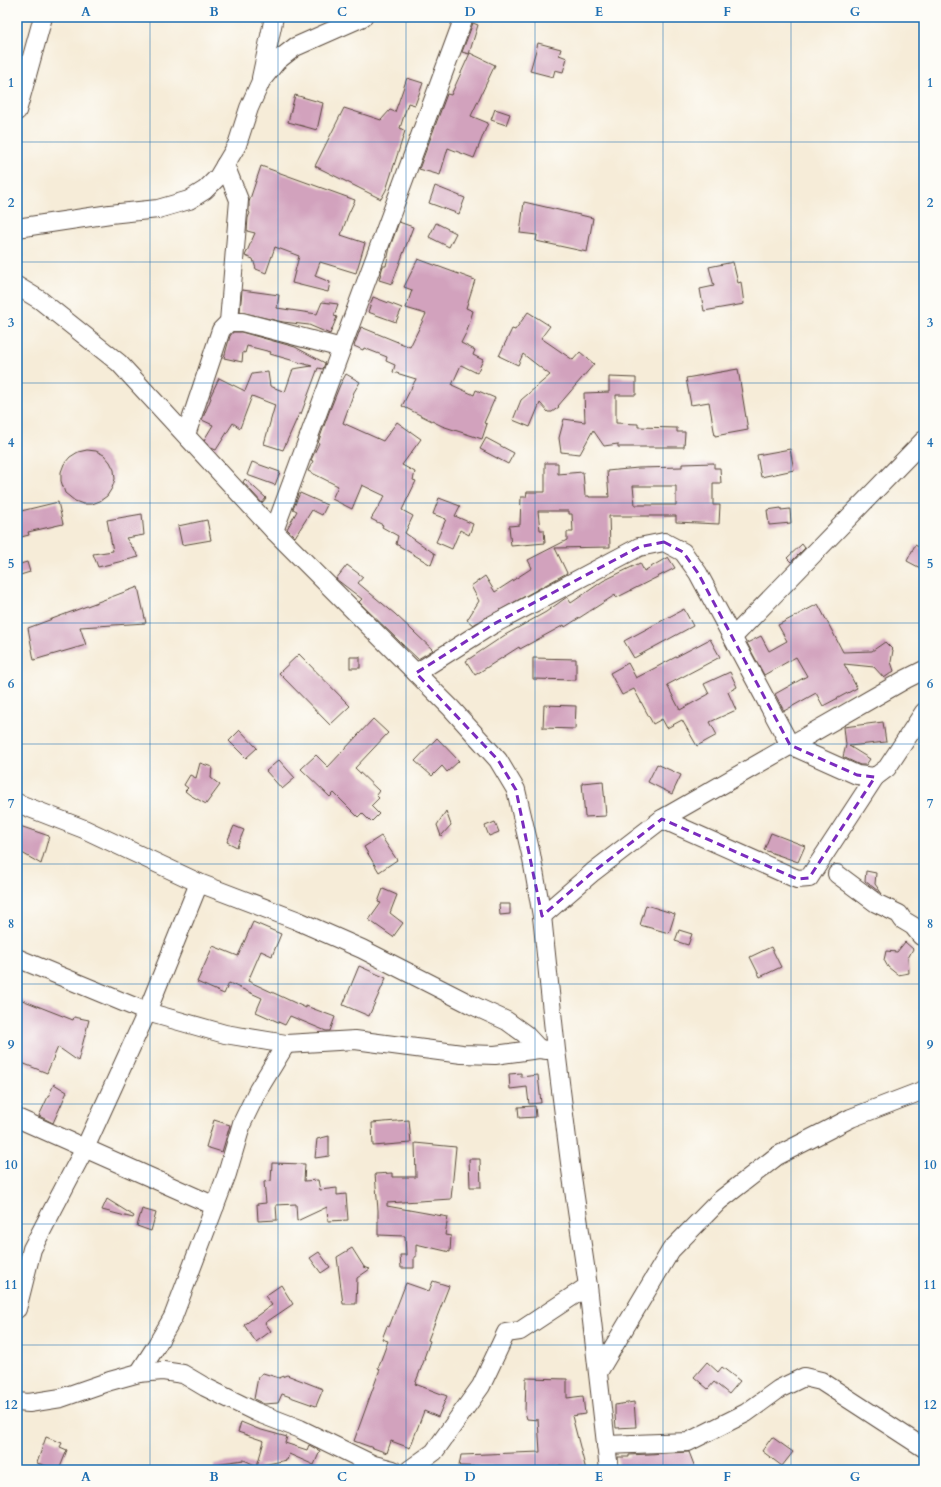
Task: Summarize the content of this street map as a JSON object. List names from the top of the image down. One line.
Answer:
{"grid":{"columns":["A","B","C","D","E","F","G"],"rows":["1","2","3","4","5","6","7","8","9","10","11","12"]}}
